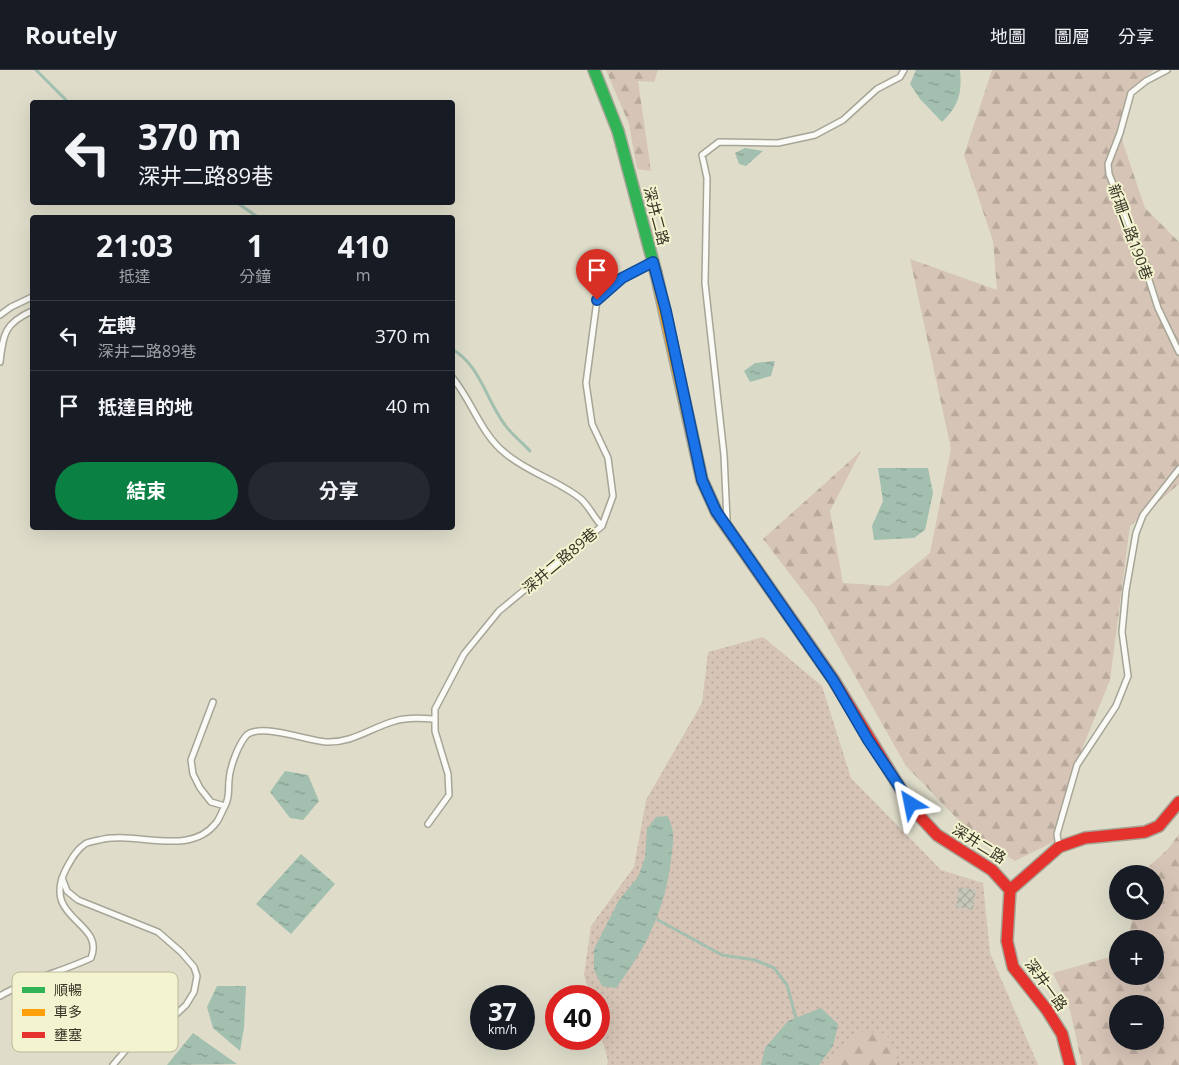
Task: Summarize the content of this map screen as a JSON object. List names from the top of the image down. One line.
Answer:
{"streets":{"street":["深井二路","深井一路"],"lane":["新珊二路190巷","深井二路89巷"]},"crossings":[["深井二路","深井二路89巷"],["深井二路","深井一路"]],"legend":["順暢","車多","壅塞"],"page":{"header":"Routely","nav":["地圖","圖層","分享"],"turn":["370 m","深井二路89巷"],"eta":["21:03","抵達","1","分鐘","410","m"],"list":[{"name":"左轉","note":"深井二路89巷","value":"370 m"},{"name":"抵達目的地","value":"40 m"}],"buttons":["結束","分享"],"map_buttons":["+","−"],"speed":"37 km/h","limit":"40"}}
